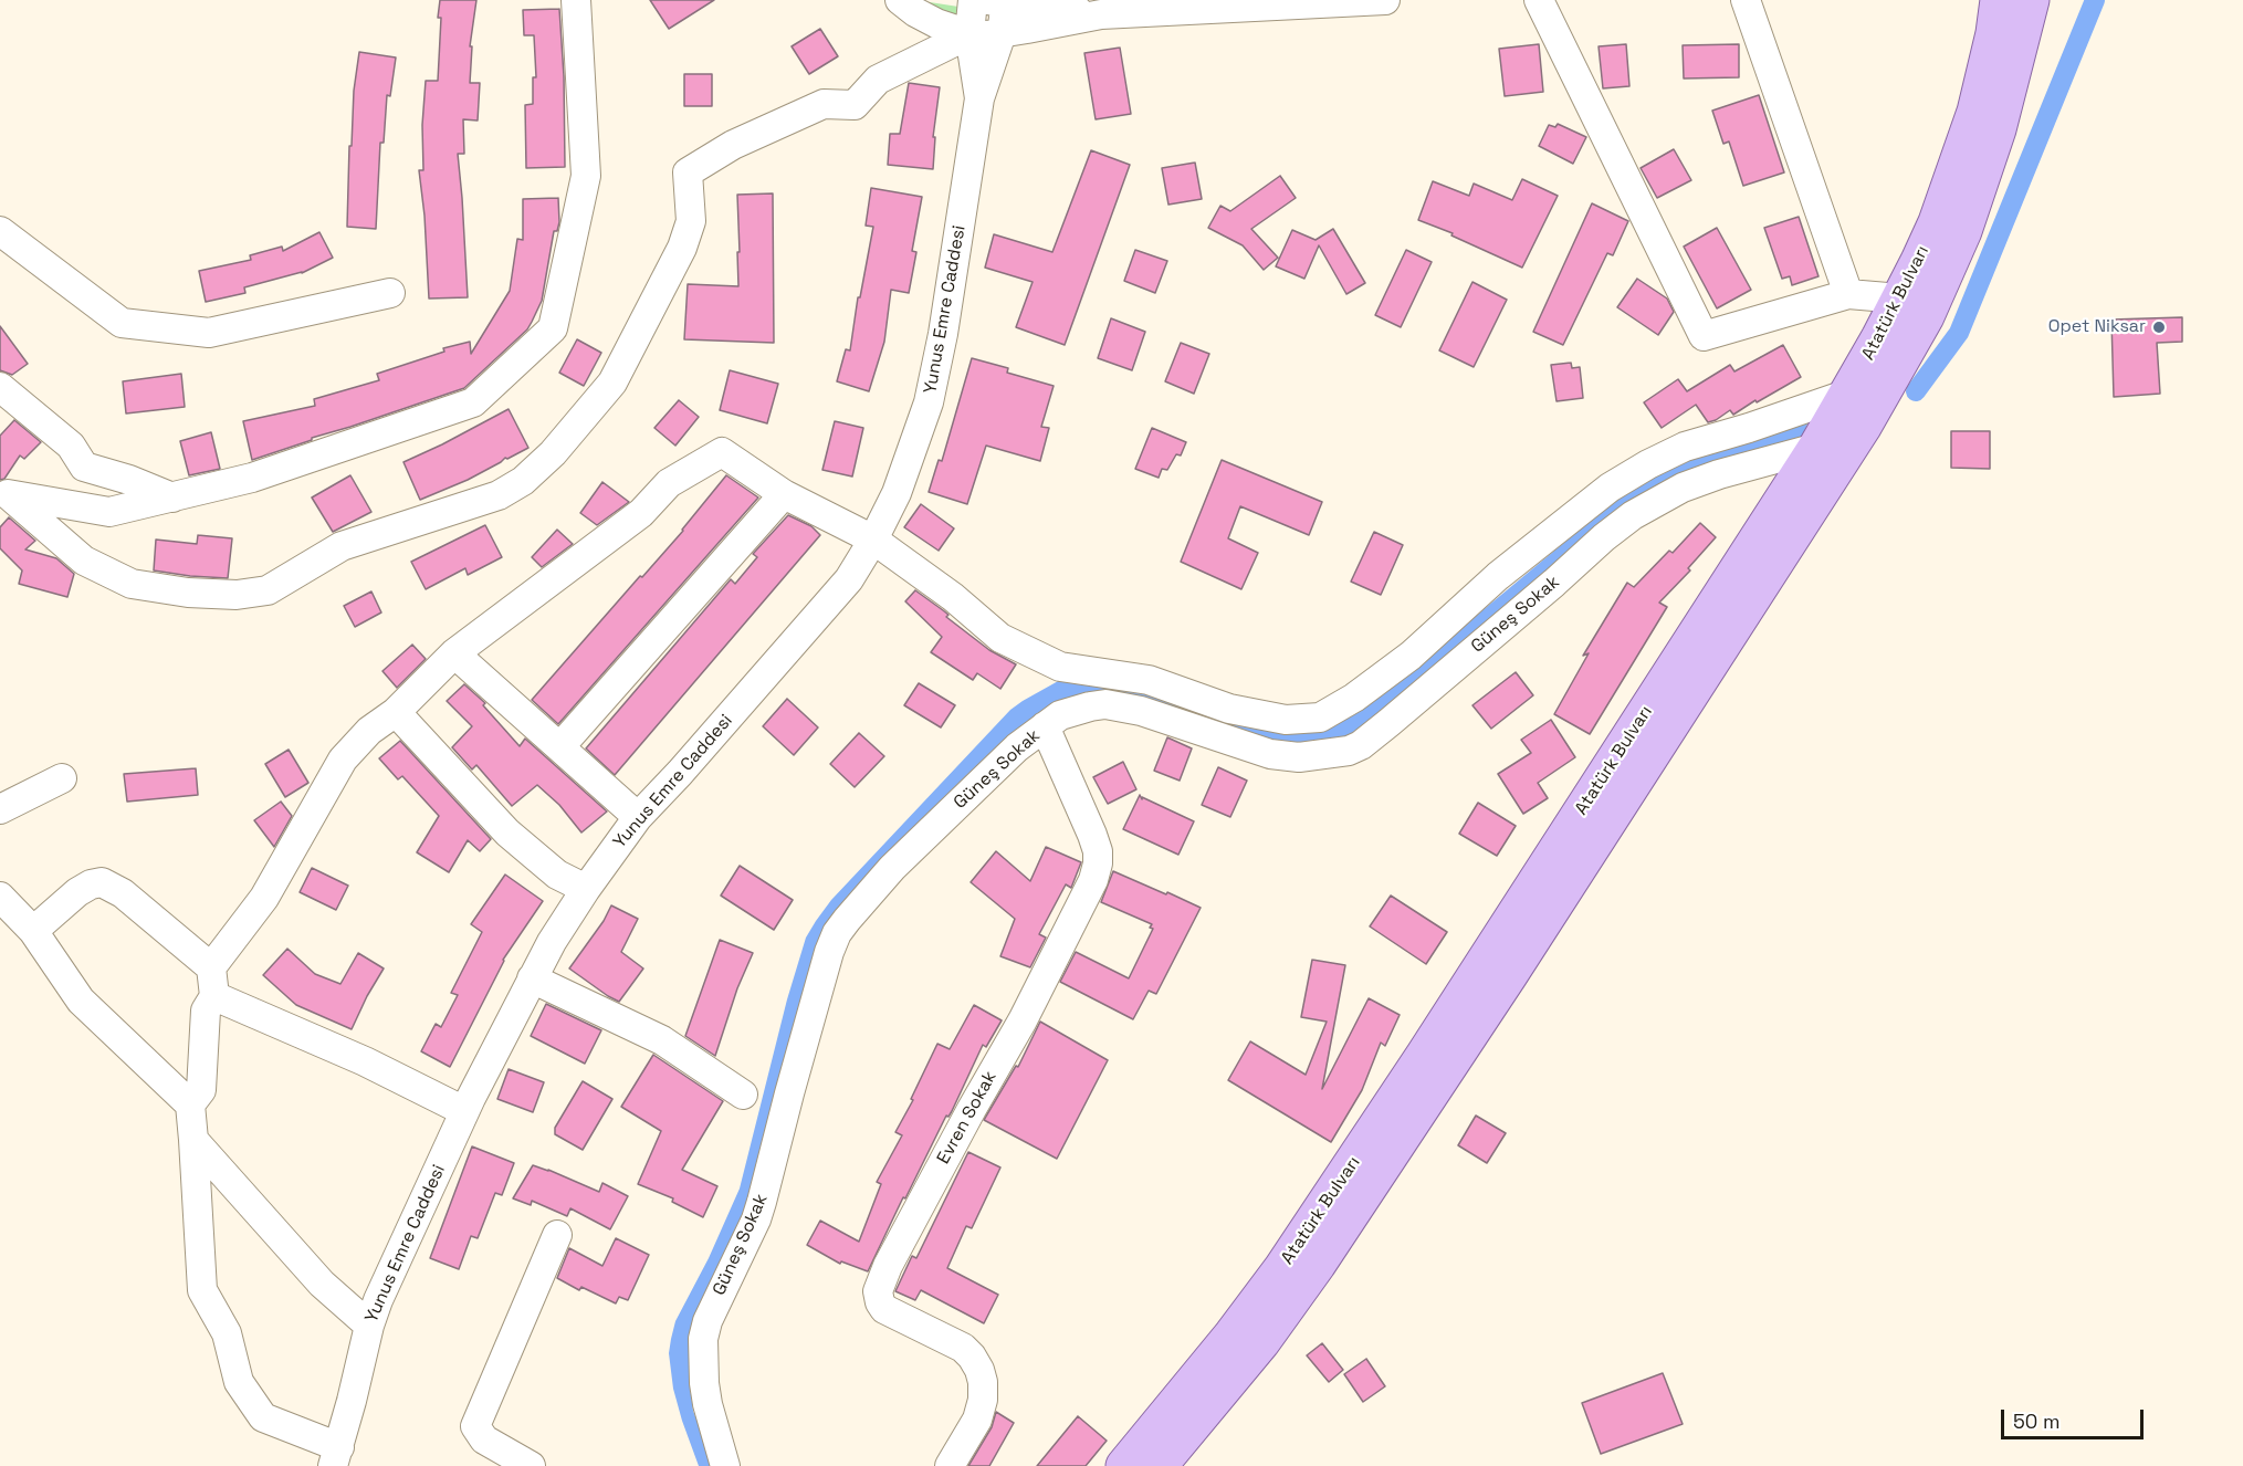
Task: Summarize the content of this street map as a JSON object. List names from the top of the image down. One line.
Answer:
{"streets":{"main road":["Atatürk Bulvarı"],"street":["Yunus Emre Caddesi","Güneş Sokak","Evren Sokak"]},"crossings":[["Atatürk Bulvarı","Güneş Sokak"],["Güneş Sokak","Evren Sokak"]],"places":["Opet Niksar"],"scale_bar":"50 m"}
